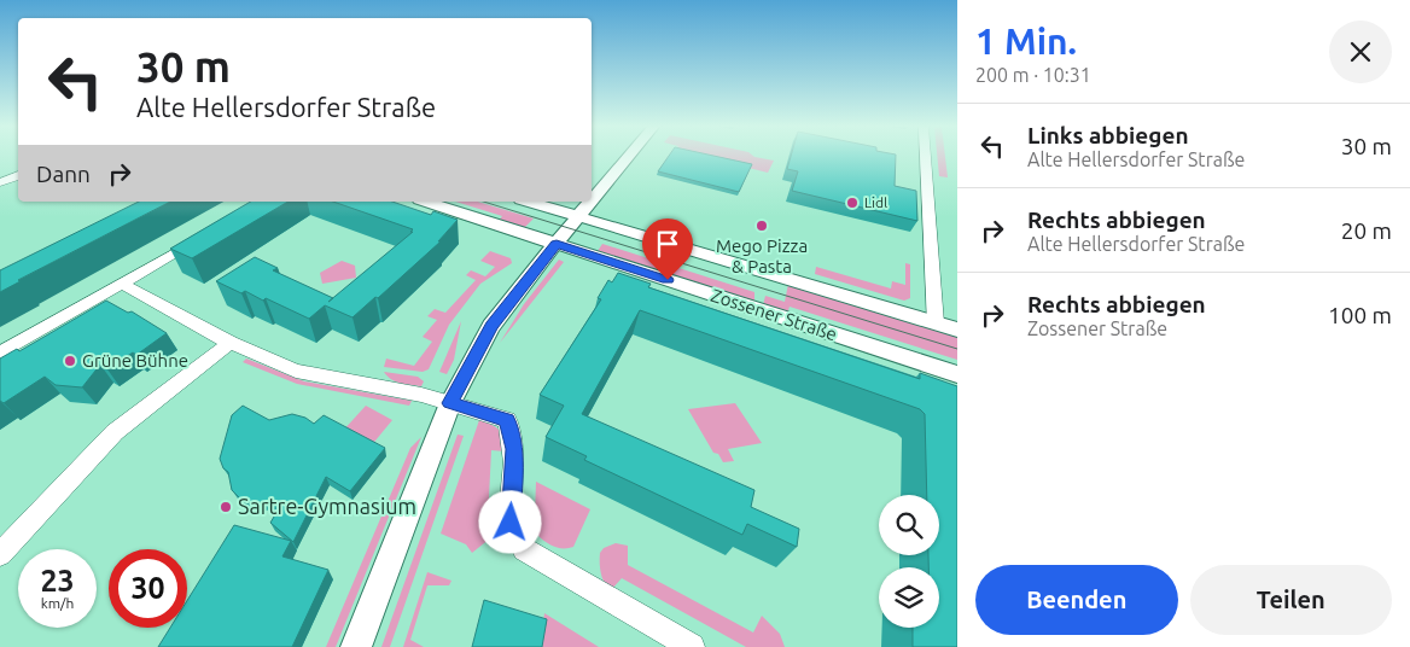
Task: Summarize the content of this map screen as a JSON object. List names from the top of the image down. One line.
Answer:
{"streets":{"street":["Zossener Straße"]},"places":["Lidl","Mego Pizza & Pasta","Grüne Bühne","Sartre-Gymnasium"],"page":{"heading":["1 Min.","200 m · 10:31"],"turn":["30 m","Alte Hellersdorfer Straße"],"list":[{"name":"Links abbiegen","note":"Alte Hellersdorfer Straße","value":"30 m"},{"name":"Rechts abbiegen","note":"Alte Hellersdorfer Straße","value":"20 m"},{"name":"Rechts abbiegen","note":"Zossener Straße","value":"100 m"}],"then":"Dann","speed":"23 km/h","limit":"30","buttons":["Beenden","Teilen"]}}
